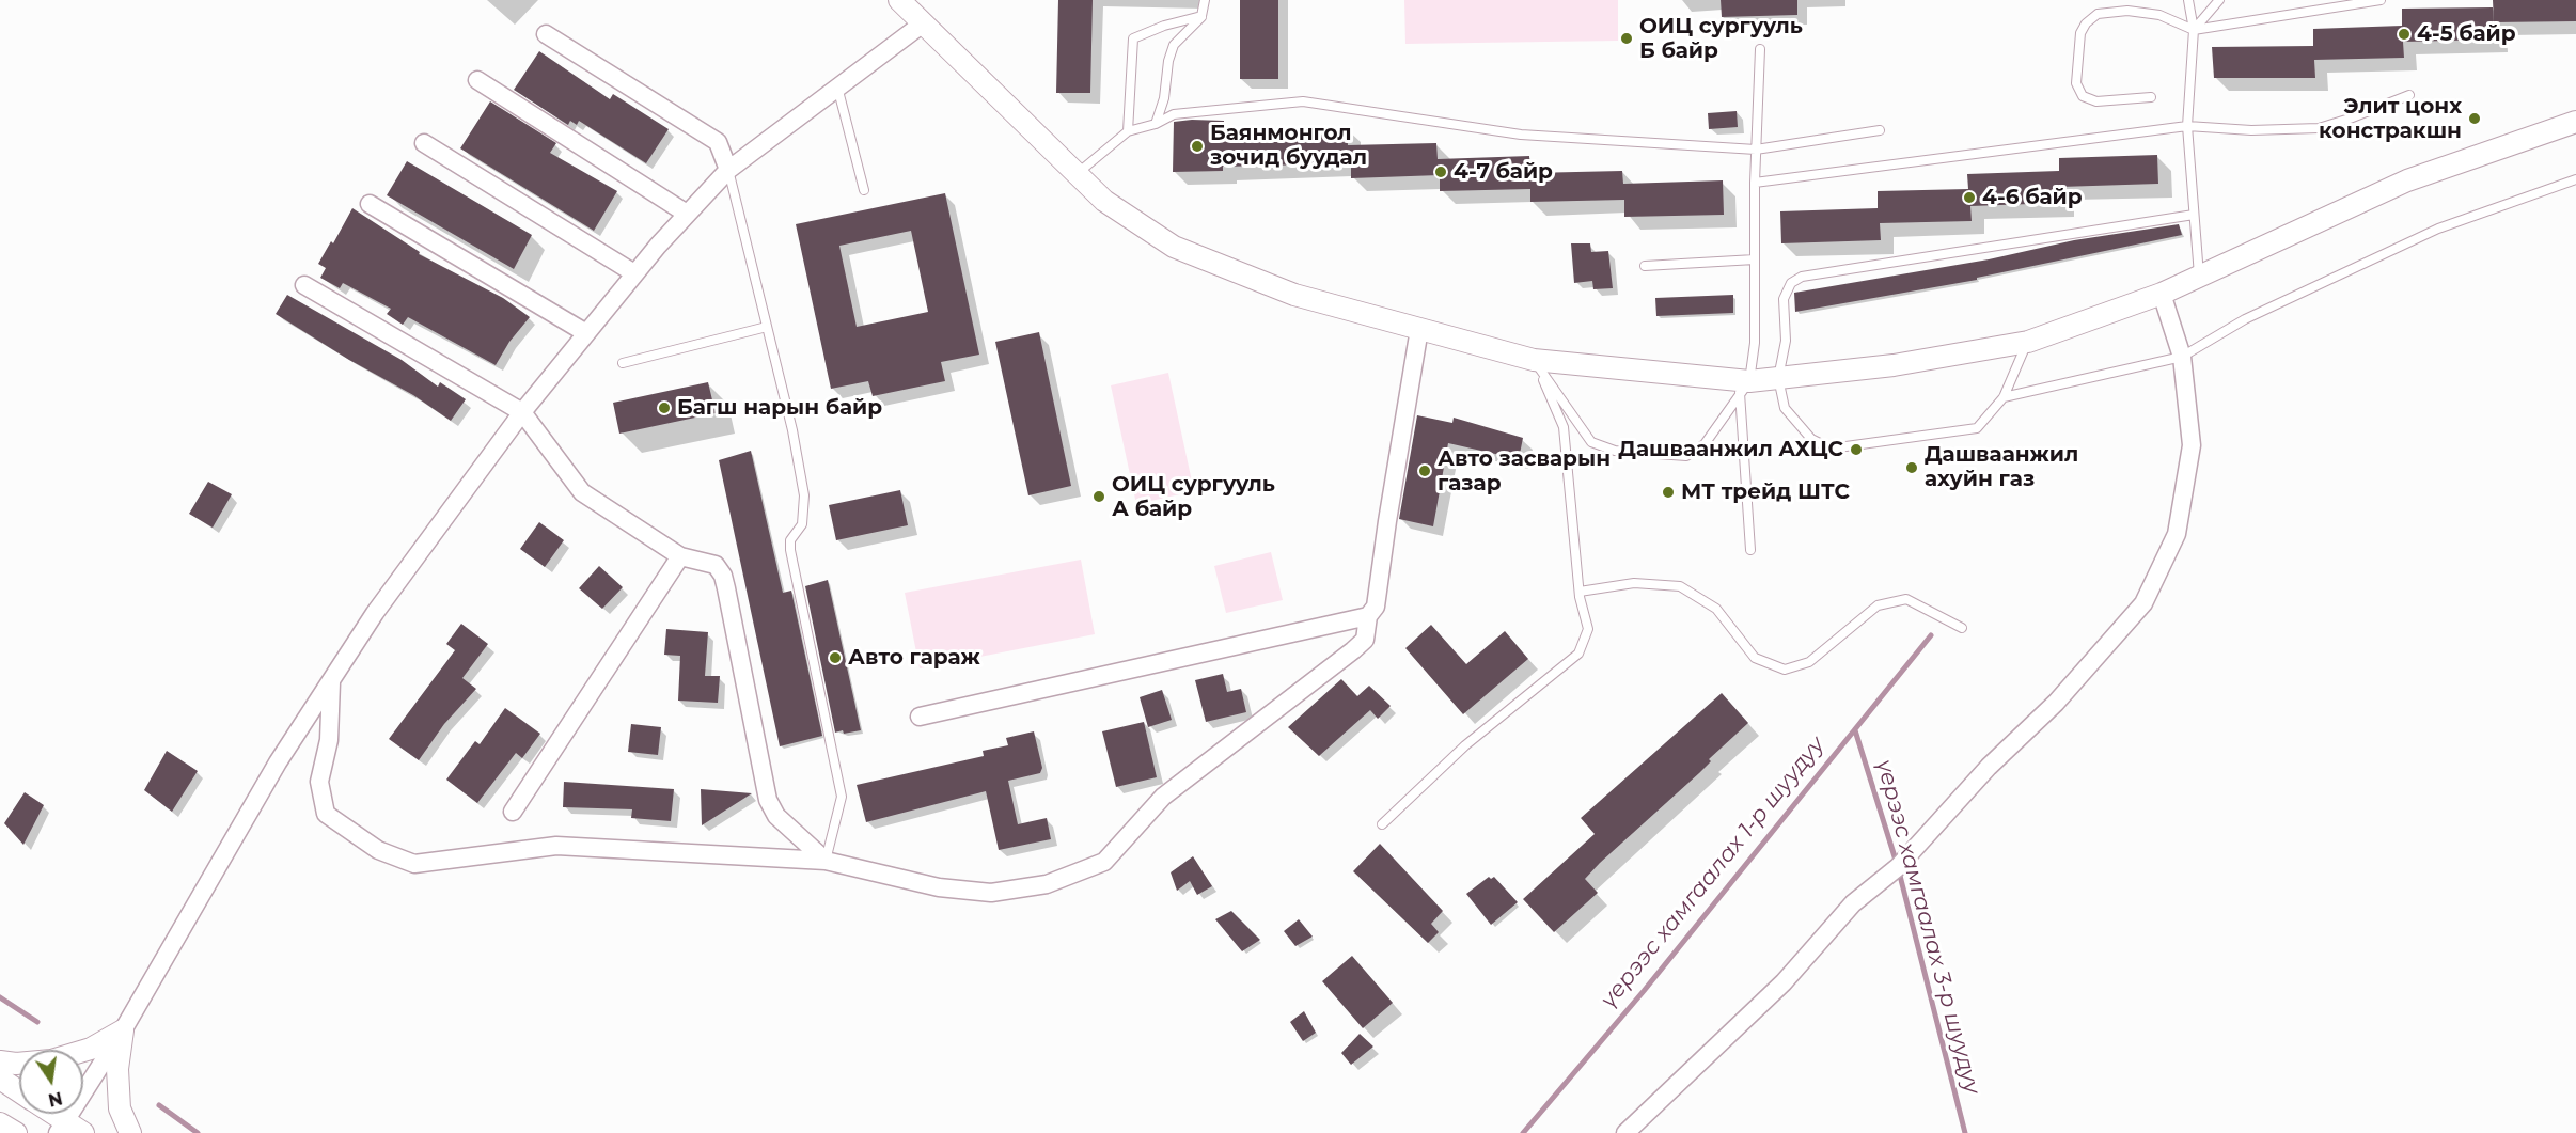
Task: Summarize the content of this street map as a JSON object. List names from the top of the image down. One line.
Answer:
{"water":["үерээс хамгаалах 1-р шуудуу","үерээс хамгаалах 3-р шуудуу"],"places":["4-5 байр","ОИЦ сургууль Б байр","Элит цонх констракшн","Баянмонгол зочид буудал","4-7 байр","4-6 байр","Багш нарын байр","Дашваанжил АХЦС","Дашваанжил ахуйн газ","Авто засварын газар","МТ трейд ШТС","ОИЦ сургууль А байр","Авто гараж"],"north":"bottom"}
